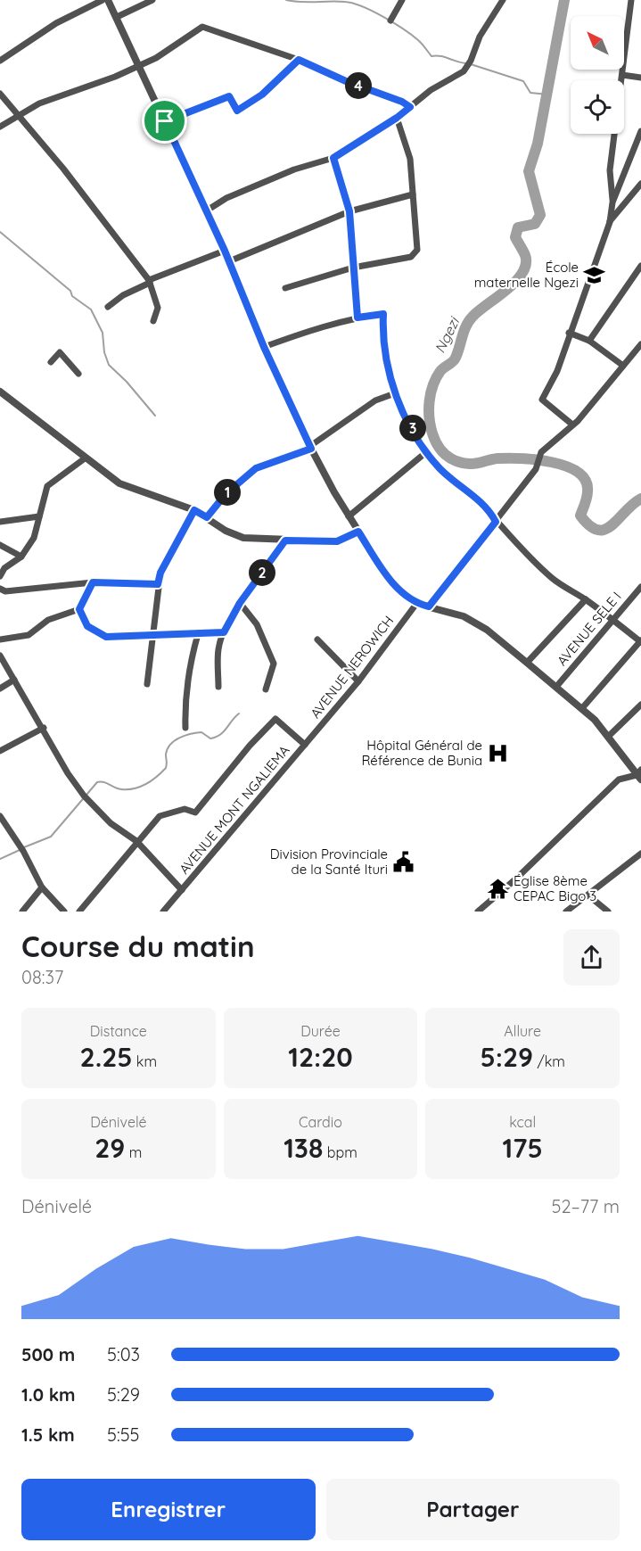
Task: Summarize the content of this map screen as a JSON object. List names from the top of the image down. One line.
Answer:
{"streets":{"street":["AVENUE SELE I","AVENUE NEROWICH","AVENUE MONT NGALIEMA"]},"crossings":[["AVENUE NEROWICH","AVENUE MONT NGALIEMA"]],"water":["Ngezi"],"places":{"school or university":["École maternelle Ngezi"],"hospital":["Hôpital Général de Référence de Bunia"],"public building":["Division Provinciale de la Santé Ituri"],"temple":["Église 8ème CEPAC Bigo 3"]},"north":"top left","page":{"pins":["4","3","1","2"],"heading":["Course du matin","08:37"],"stats":[["Distance","2.25 km"],["Durée","12:20"],["Allure","5:29 /km"],["Dénivelé","29 m"],["Cardio","138 bpm"],["kcal","175"]],"chart":["Dénivelé","52–77 m"],"list":[{"name":"500 m","note":"5:03"},{"name":"1.0 km","note":"5:29"},{"name":"1.5 km","note":"5:55"}],"buttons":["Enregistrer","Partager"]}}
